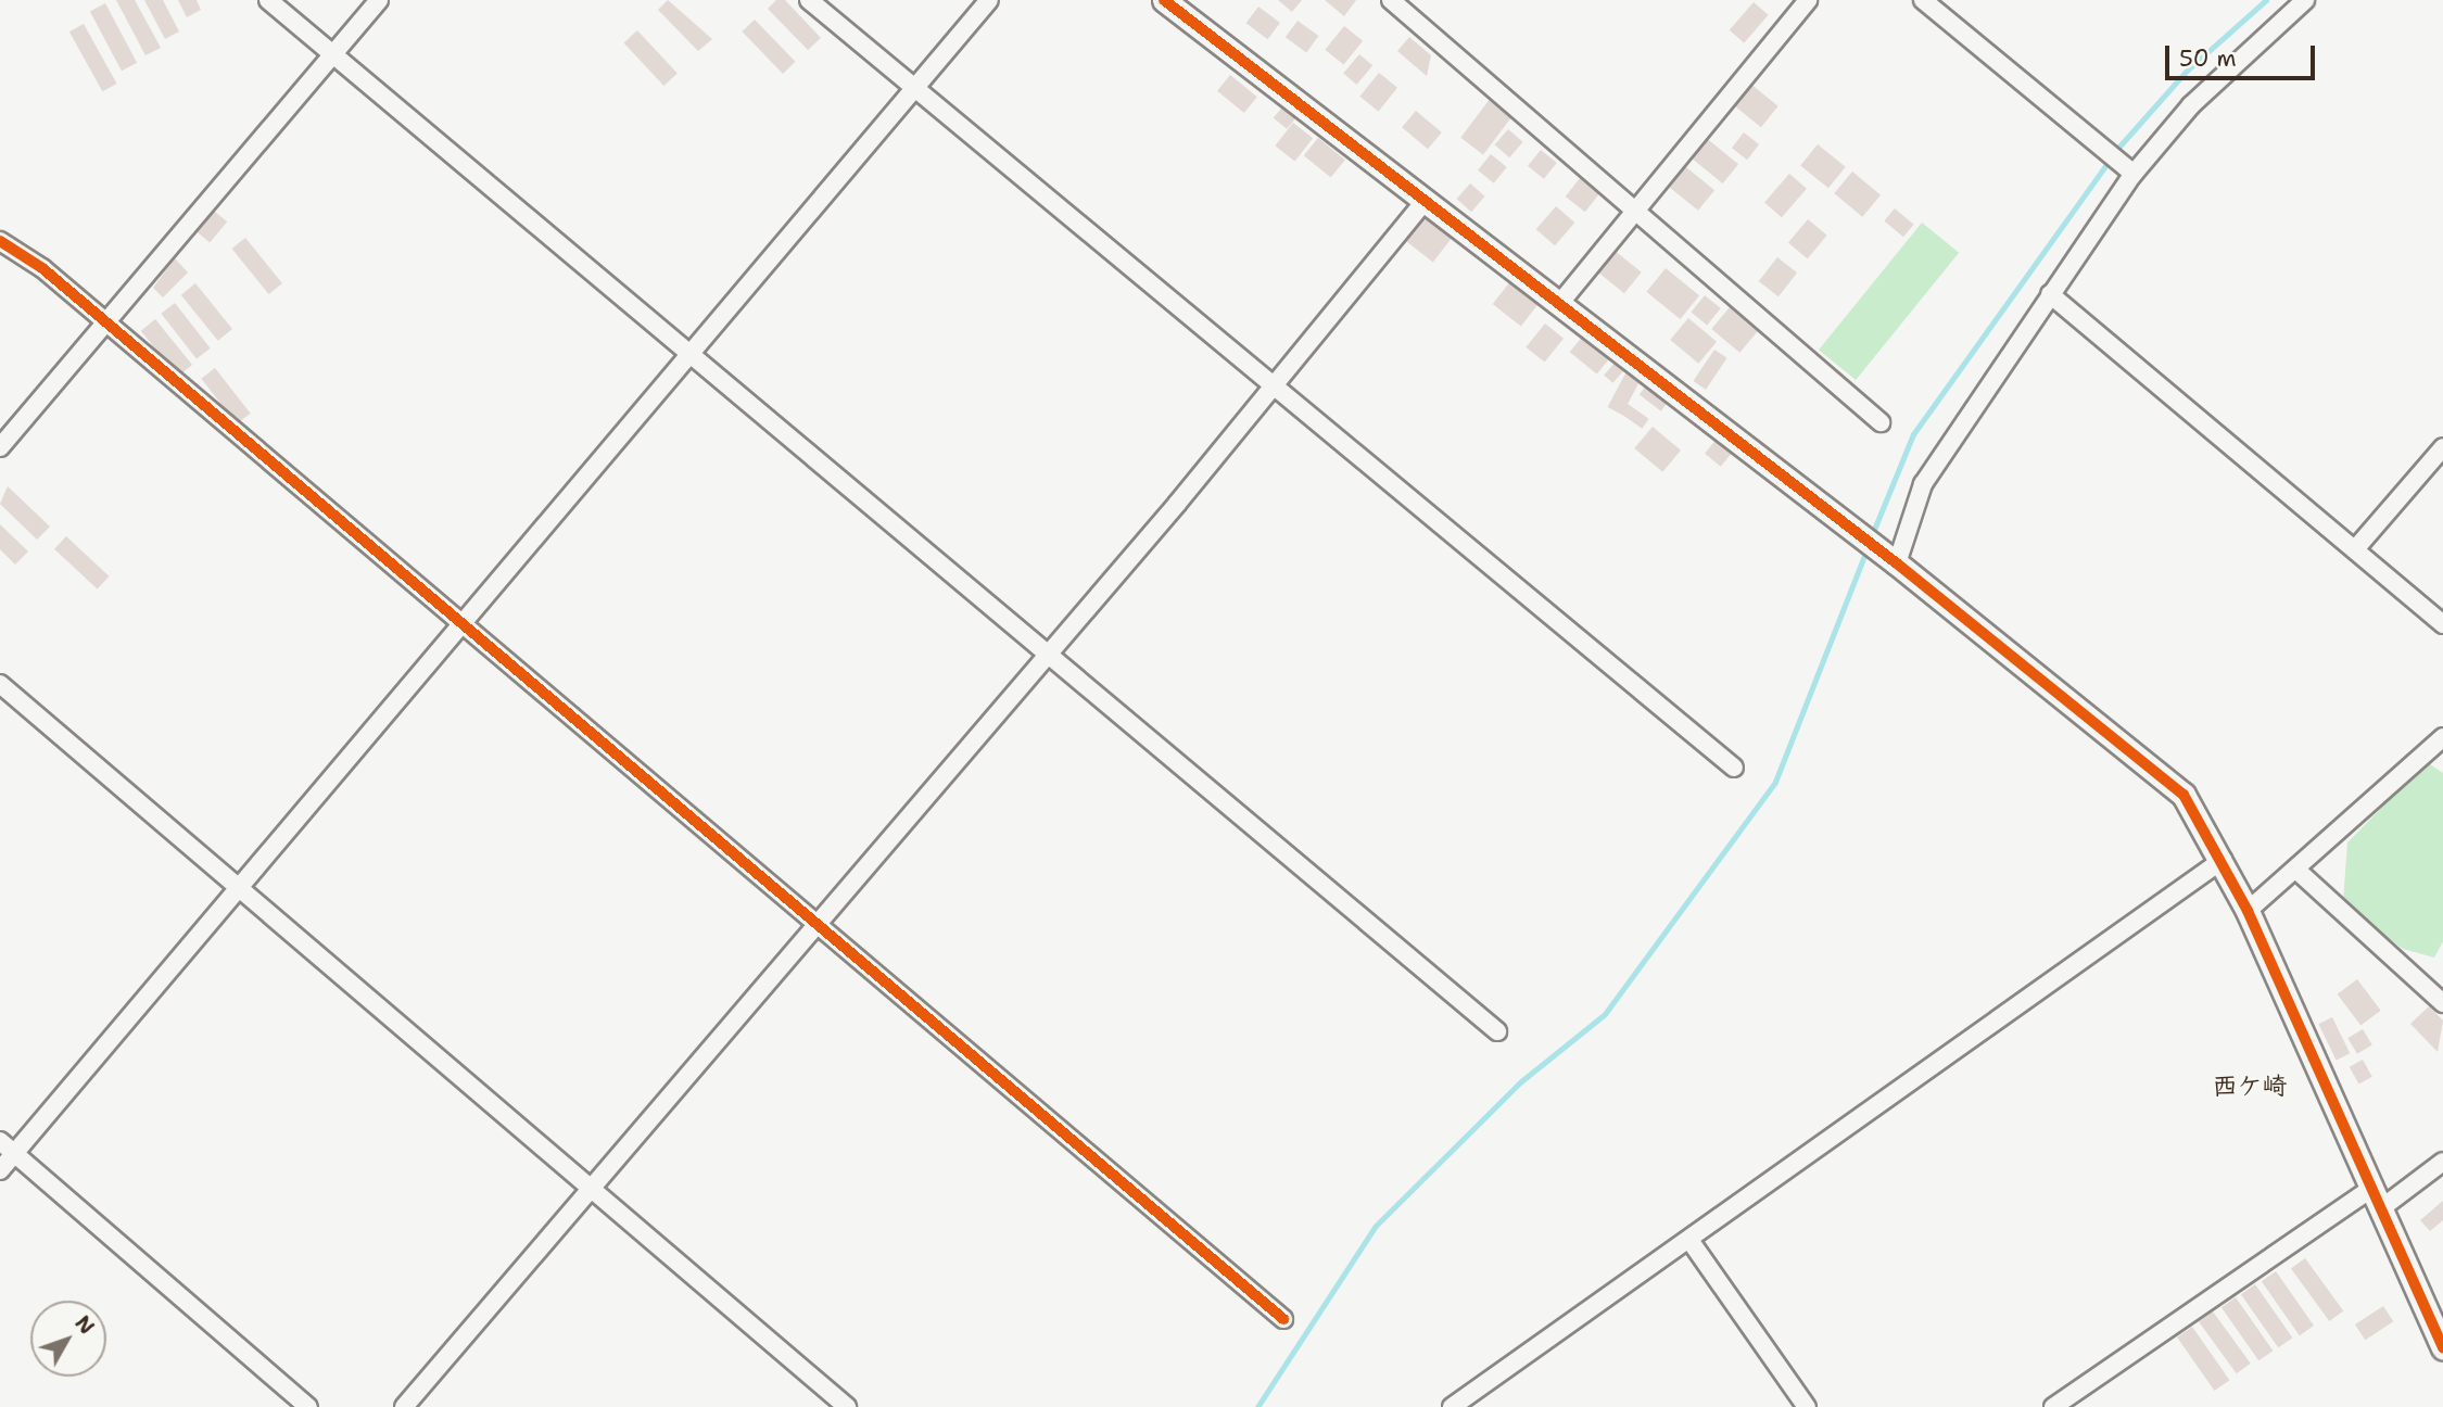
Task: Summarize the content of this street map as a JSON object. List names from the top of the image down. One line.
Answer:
{"districts":["西ケ崎"],"scale_bar":"50 m","north":"top right"}
